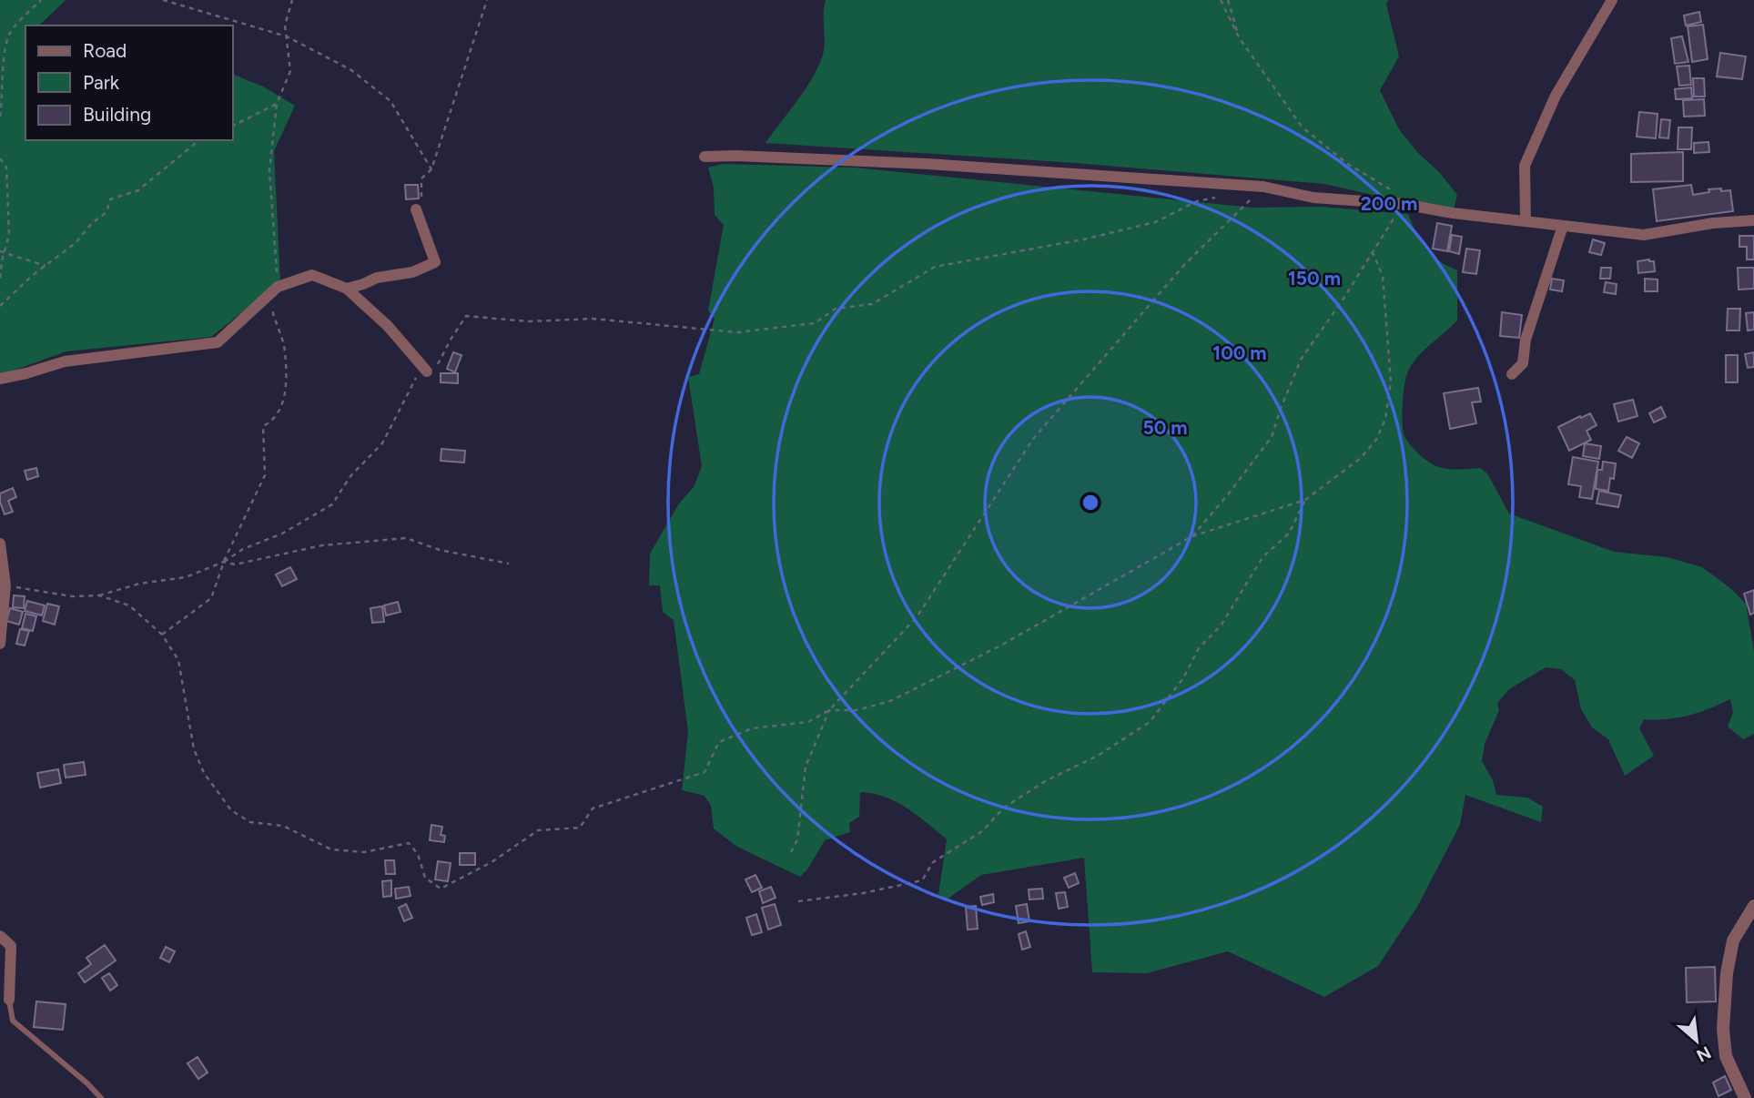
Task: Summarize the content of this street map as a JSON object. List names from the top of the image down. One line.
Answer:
{"legend":["Road","Park","Building"],"north":"bottom right","rings":["200 m","150 m","100 m","50 m"]}
